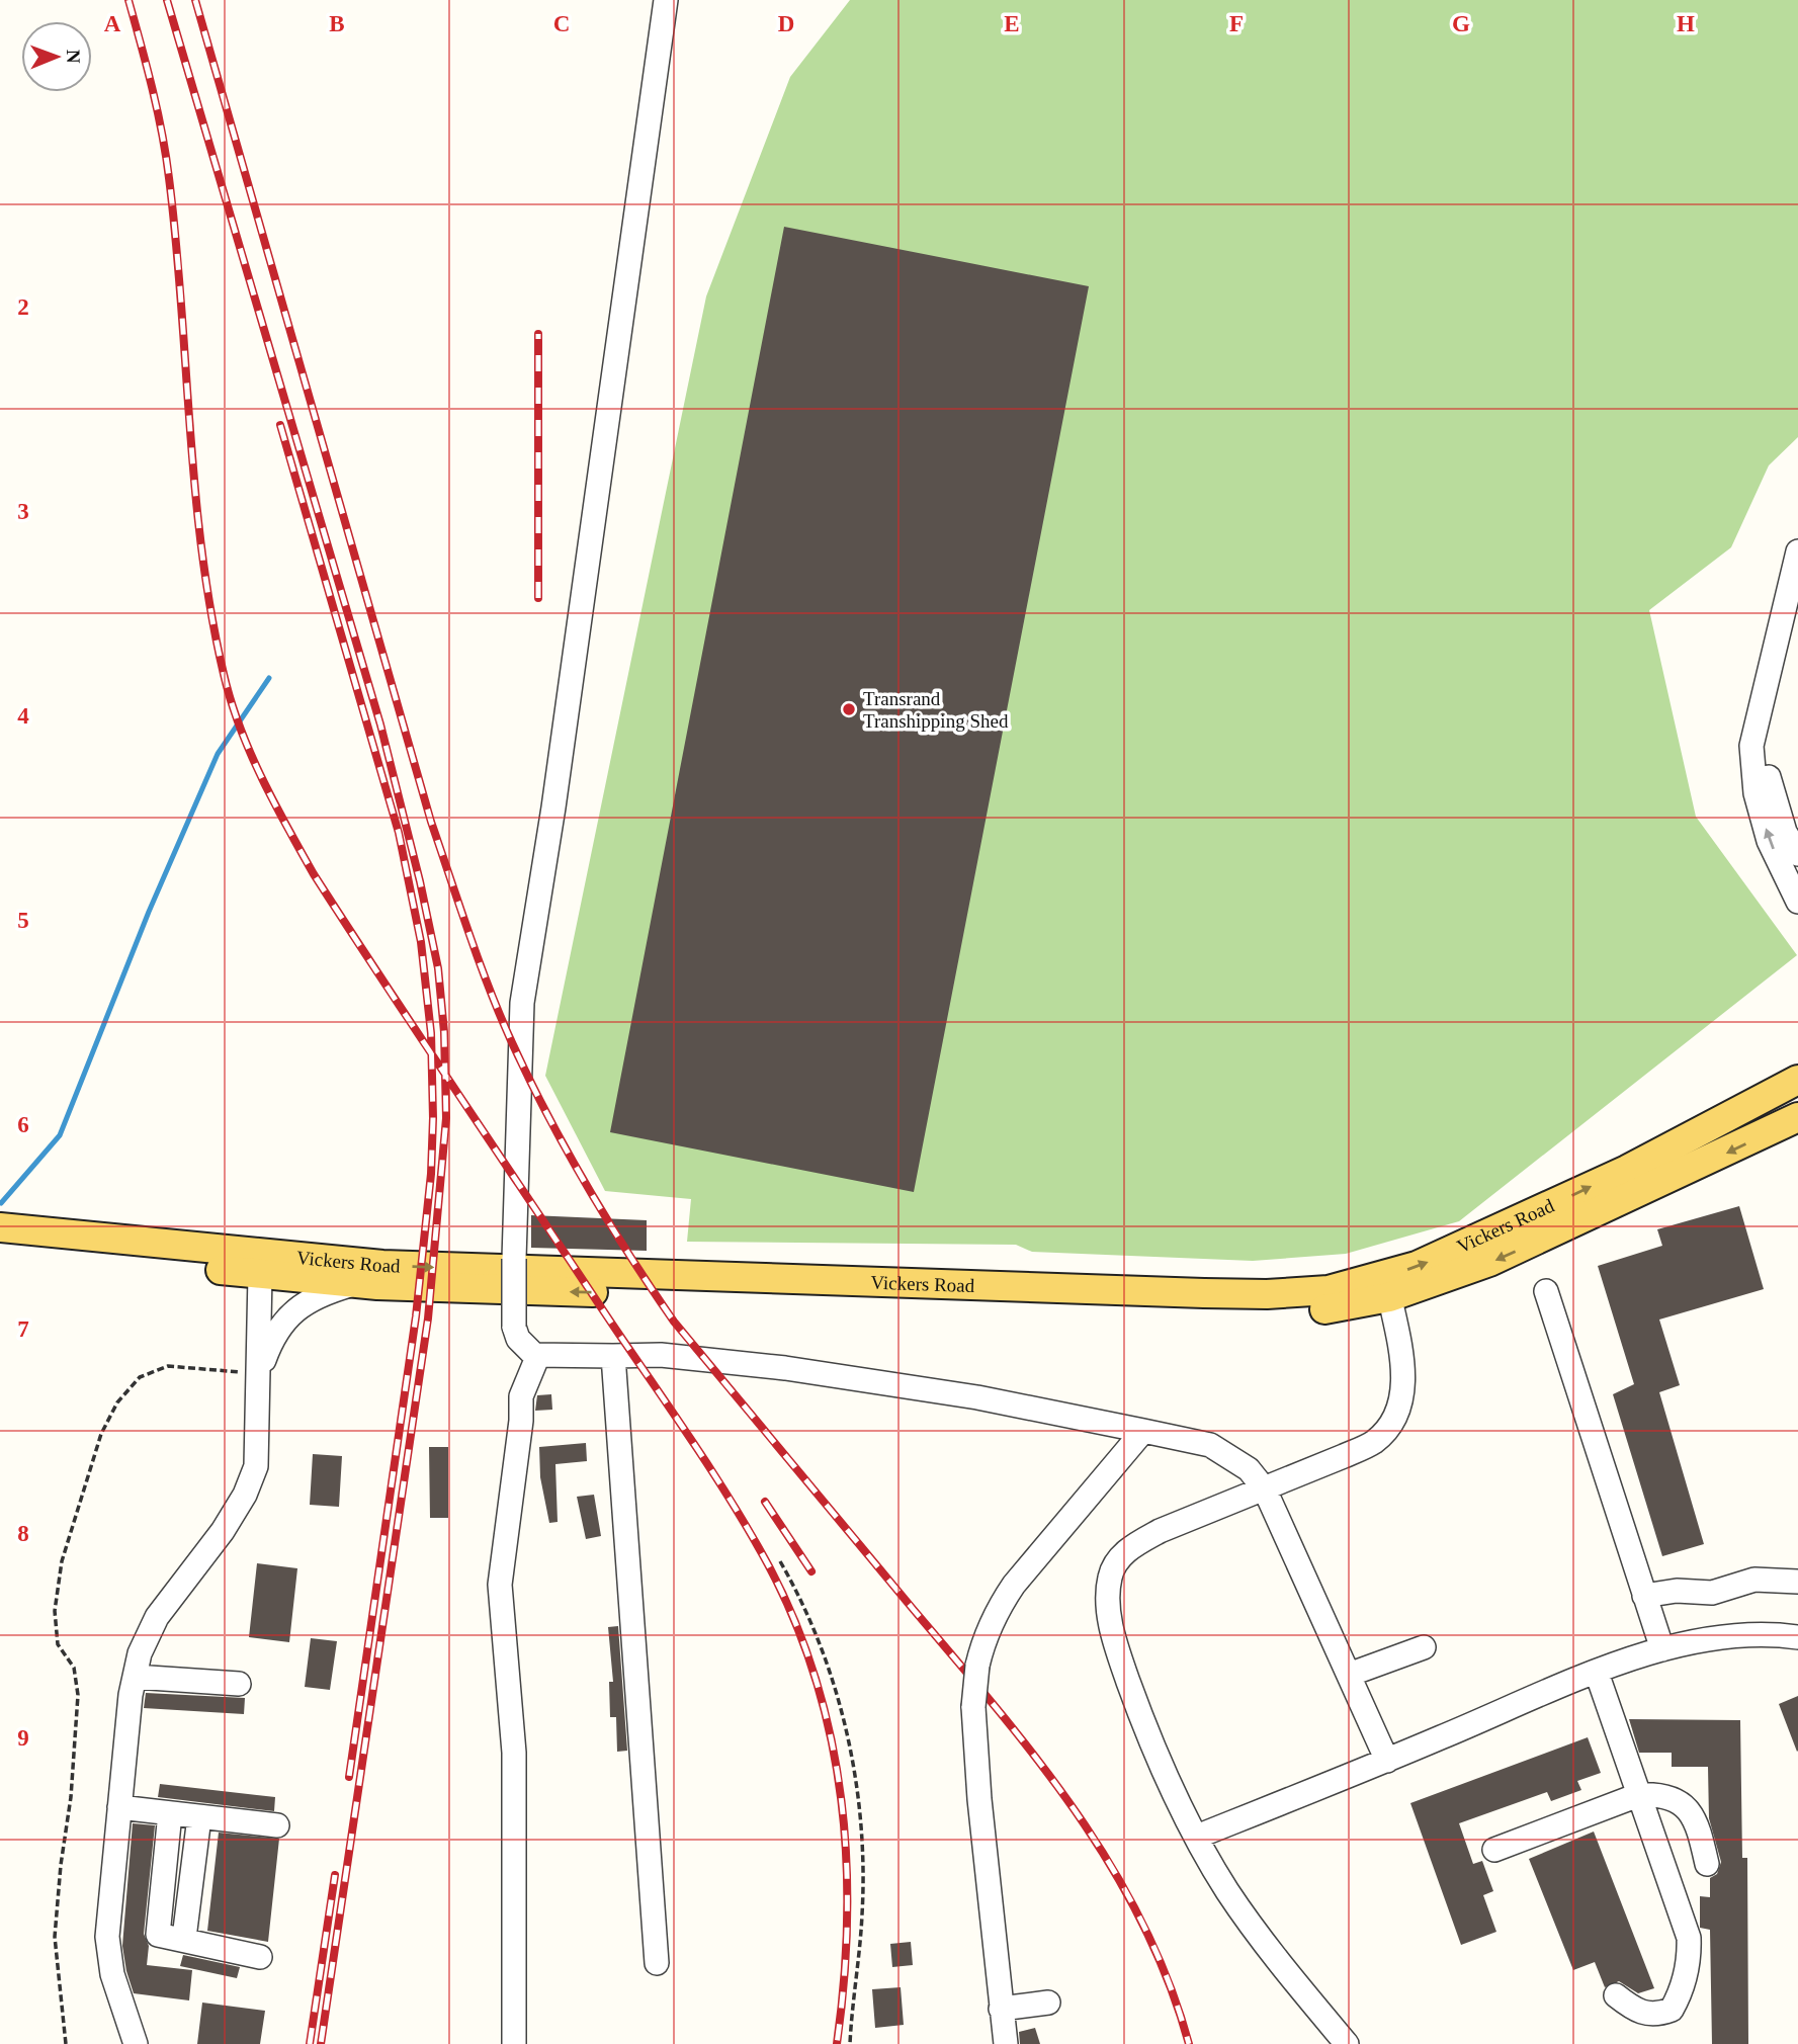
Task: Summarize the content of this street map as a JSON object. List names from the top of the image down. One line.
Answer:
{"streets":{"main road":["Vickers Road"]},"places":["Transrand Transhipping Shed"],"north":"right","grid":{"columns":["A","B","C","D","E","F","G","H"],"rows":["2","3","4","5","6","7","8","9"]}}
